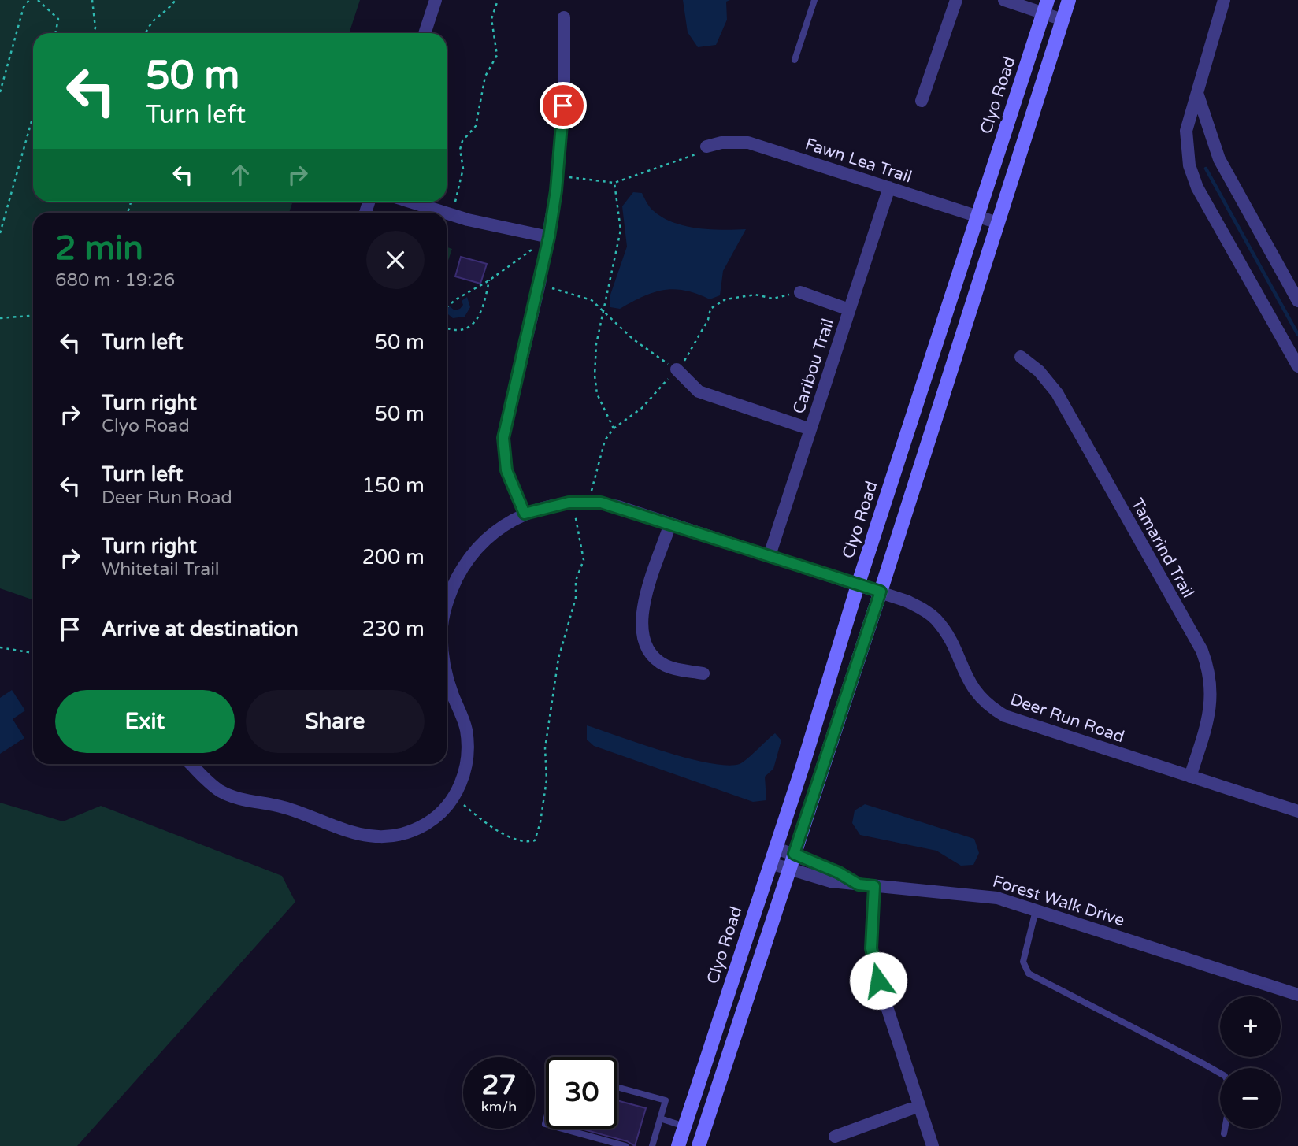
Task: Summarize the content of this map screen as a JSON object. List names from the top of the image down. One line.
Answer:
{"streets":{"street":["Clyo Road","Fawn Lea Trail","Caribou Trail","Tamarind Trail","Deer Run Road","Forest Walk Drive"]},"crossings":[["Clyo Road","Fawn Lea Trail"],["Clyo Road","Deer Run Road"],["Clyo Road","Forest Walk Drive"],["Fawn Lea Trail","Caribou Trail"],["Caribou Trail","Deer Run Road"],["Tamarind Trail","Deer Run Road"]],"page":{"turn":["50 m","Turn left"],"heading":["2 min","680 m · 19:26"],"list":[{"name":"Turn left","value":"50 m"},{"name":"Turn right","note":"Clyo Road","value":"50 m"},{"name":"Turn left","note":"Deer Run Road","value":"150 m"},{"name":"Turn right","note":"Whitetail Trail","value":"200 m"},{"name":"Arrive at destination","value":"230 m"}],"buttons":["Exit","Share"],"map_buttons":["+","−"],"speed":"27 km/h","limit":"30"}}
